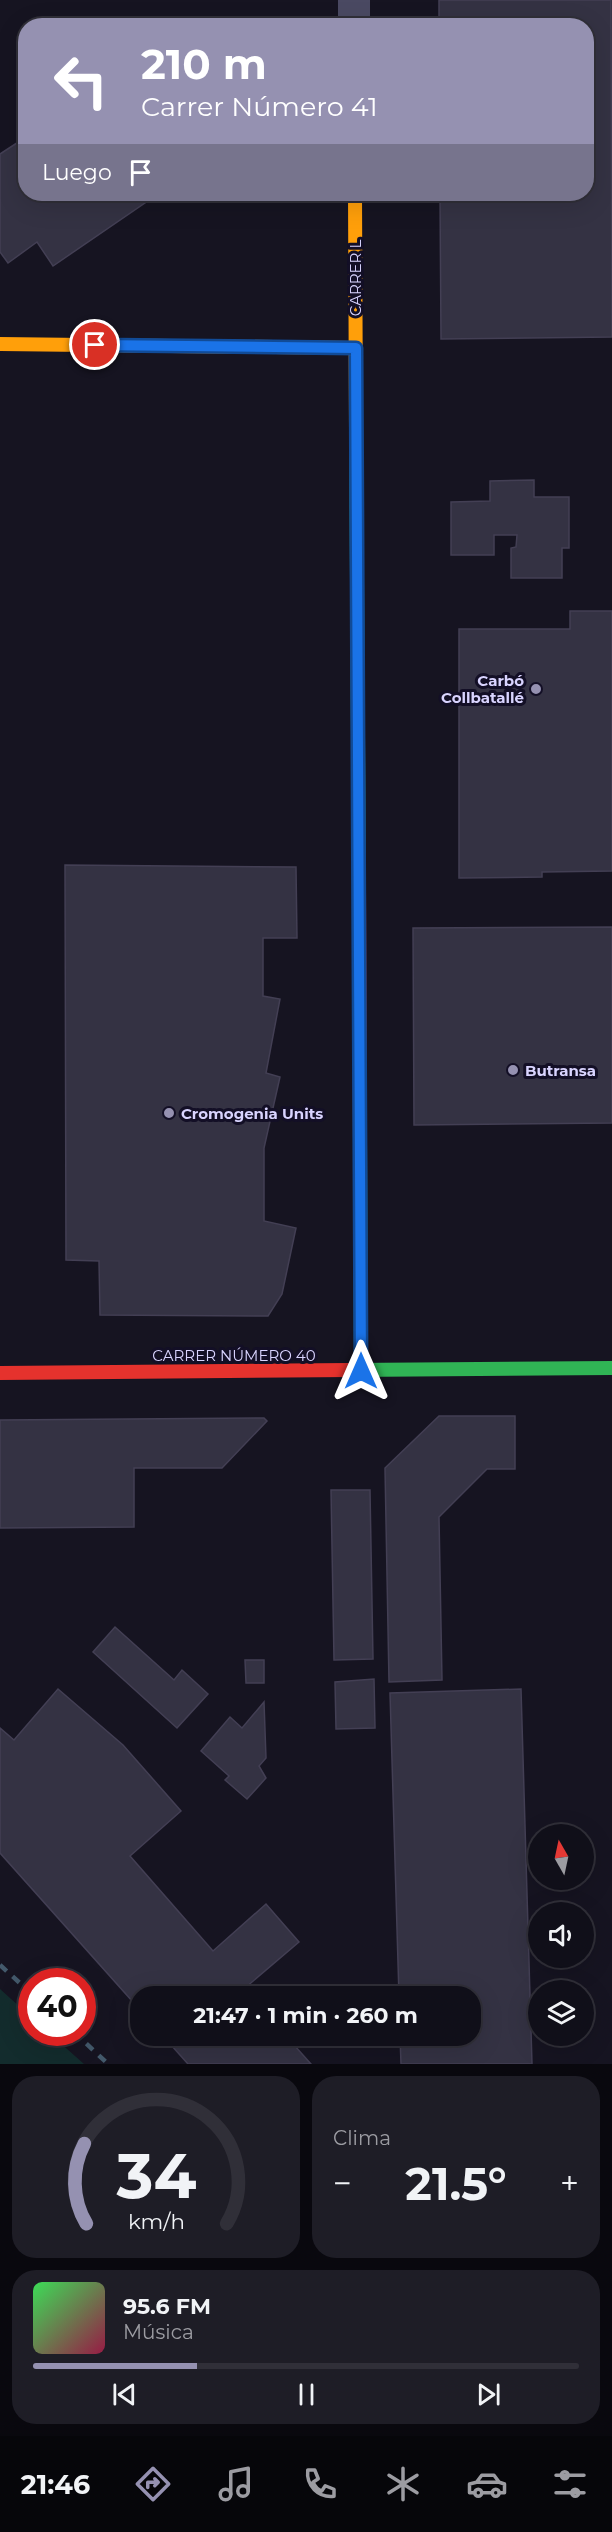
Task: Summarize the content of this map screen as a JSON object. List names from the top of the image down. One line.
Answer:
{"streets":{"street":["CARRER L","CARRER NÚMERO 40"]},"crossings":[["CARRER L","CARRER NÚMERO 40"]],"places":["Carbó Collbatallé","Butransa","Cromogenia Units"],"north":"top","page":{"turn":["210 m","Carrer Número 41"],"then":"Luego","limit":"40","trip":"21:47 · 1 min · 260 m","tile":"Clima","heat":["−","21.5°","+"],"song":["95.6 FM","Música"],"tabs":"21:46","gauge":["34","km/h"]}}
